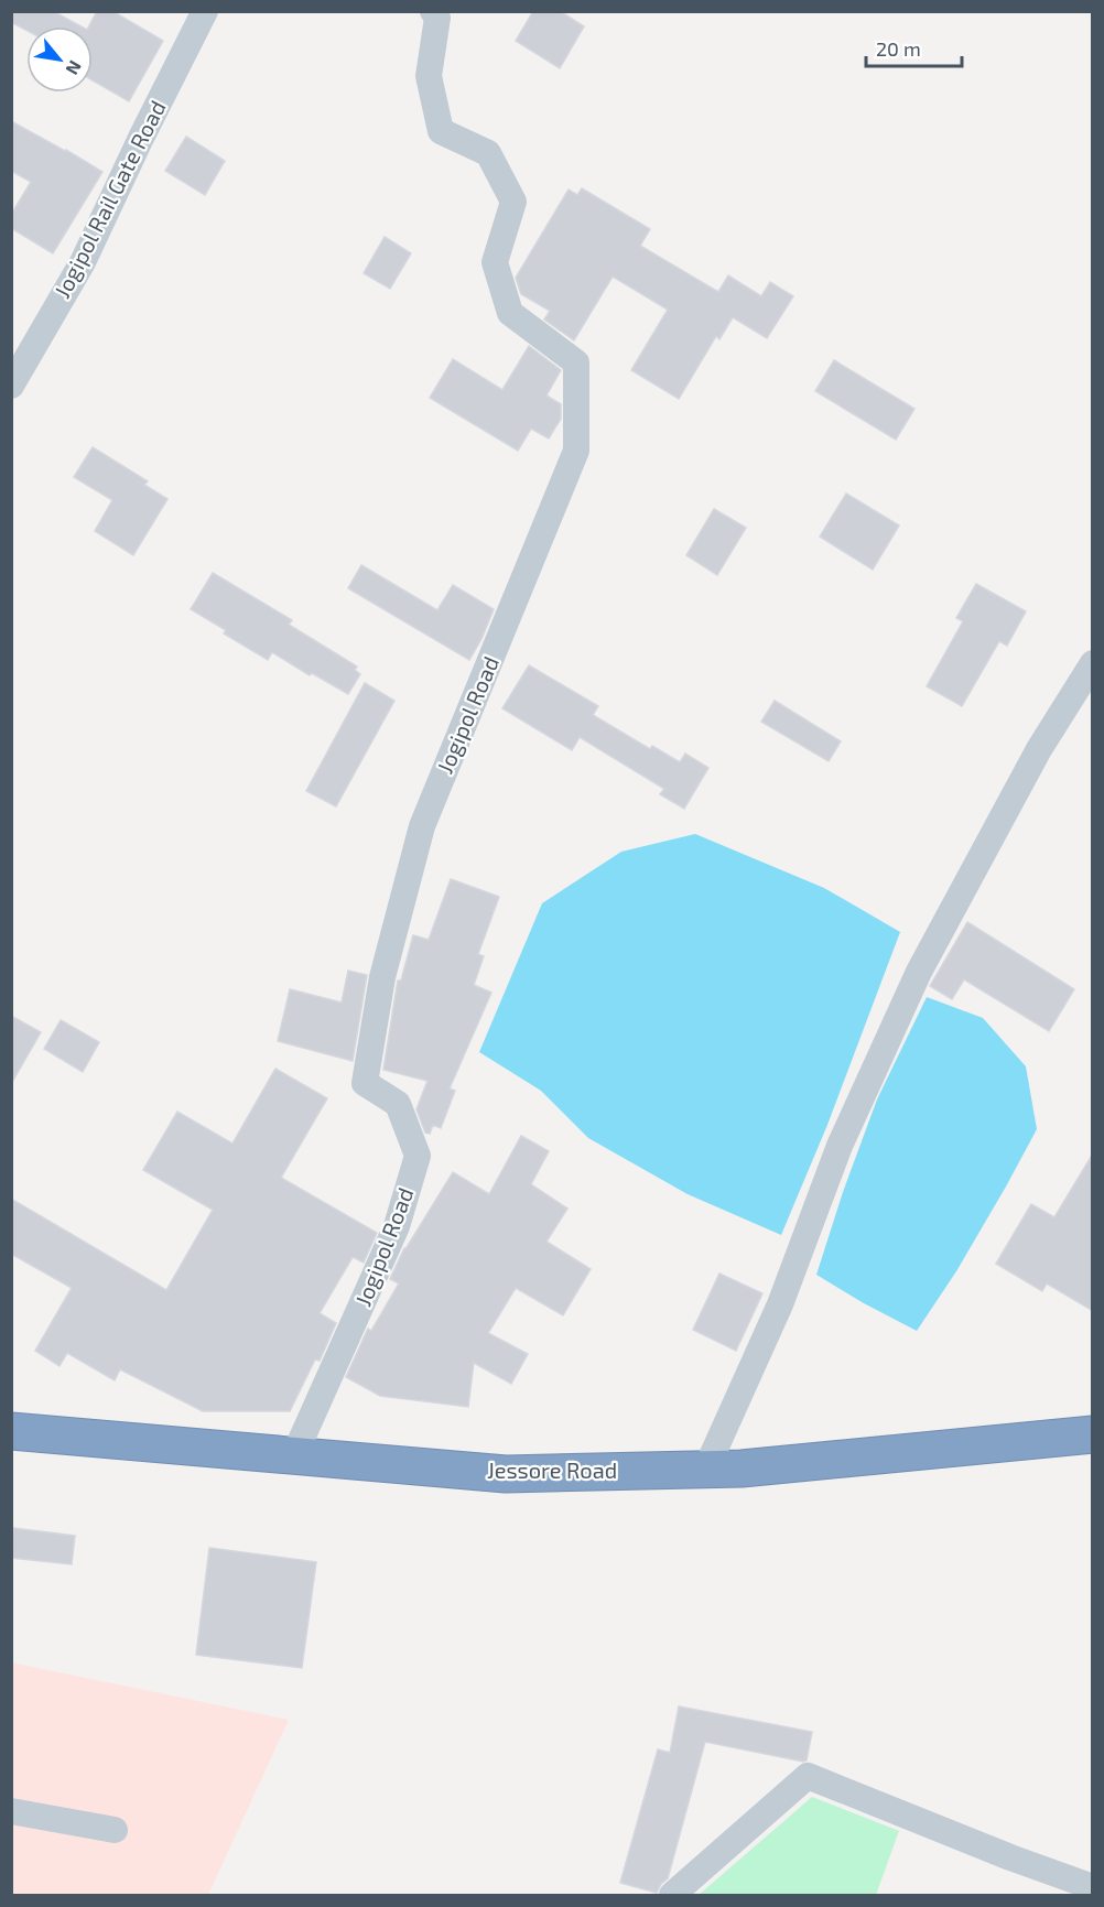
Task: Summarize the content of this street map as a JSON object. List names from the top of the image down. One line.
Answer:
{"streets":{"highway":["Jessore Road"],"street":["Jogipol Rail Gate Road","Jogipol Road"]},"crossings":[["Jogipol Road","Jessore Road"]],"scale_bar":"20 m","north":"bottom right"}
